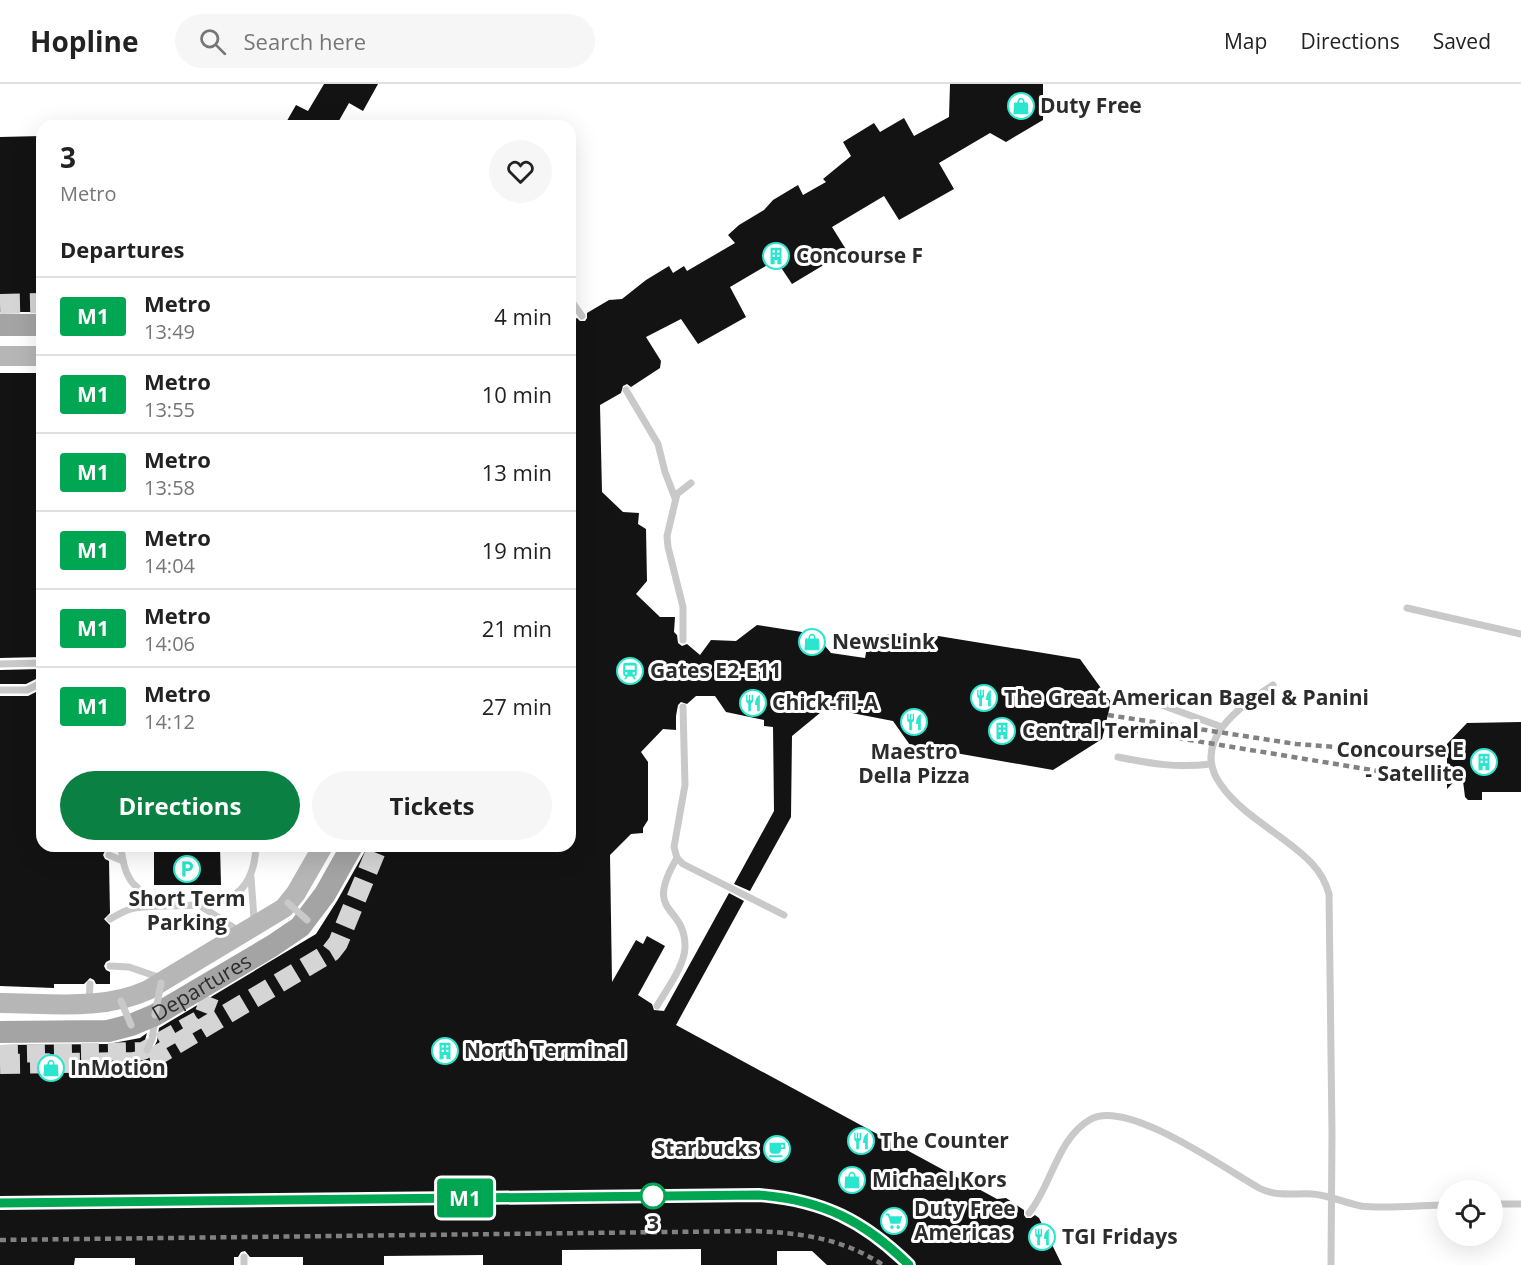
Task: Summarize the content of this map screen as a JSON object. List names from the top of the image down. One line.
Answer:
{"streets":{"main road":["Departures"]},"places":{"shop":["Duty Free","NewsLink","InMotion","Michael Kors"],"building":["Concourse F","Central Terminal","Concourse E - Satellite","North Terminal"],"station":["Gates E2-E11"],"restaurant":["The Great American Bagel & Panini","Chick-fil-A","Maestro Della Pizza","The Counter","TGI Fridays"],"parking":["Short Term Parking"],"cafe":["Starbucks"],"other":["3"],"supermarket":["Duty Free Americas"]},"lines":["metro line M1"],"page":{"header":"Hopline","search":"Search here","nav":["Map","Directions","Saved"],"on_map":"M1","heading":[["3","Metro"],"Departures"],"list":[{"mark":"M1","name":"Metro","note":"13:49","value":"4 min"},{"mark":"M1","name":"Metro","note":"13:55","value":"10 min"},{"mark":"M1","name":"Metro","note":"13:58","value":"13 min"},{"mark":"M1","name":"Metro","note":"14:04","value":"19 min"},{"mark":"M1","name":"Metro","note":"14:06","value":"21 min"},{"mark":"M1","name":"Metro","note":"14:12","value":"27 min"}],"buttons":["Directions","Tickets"]}}
